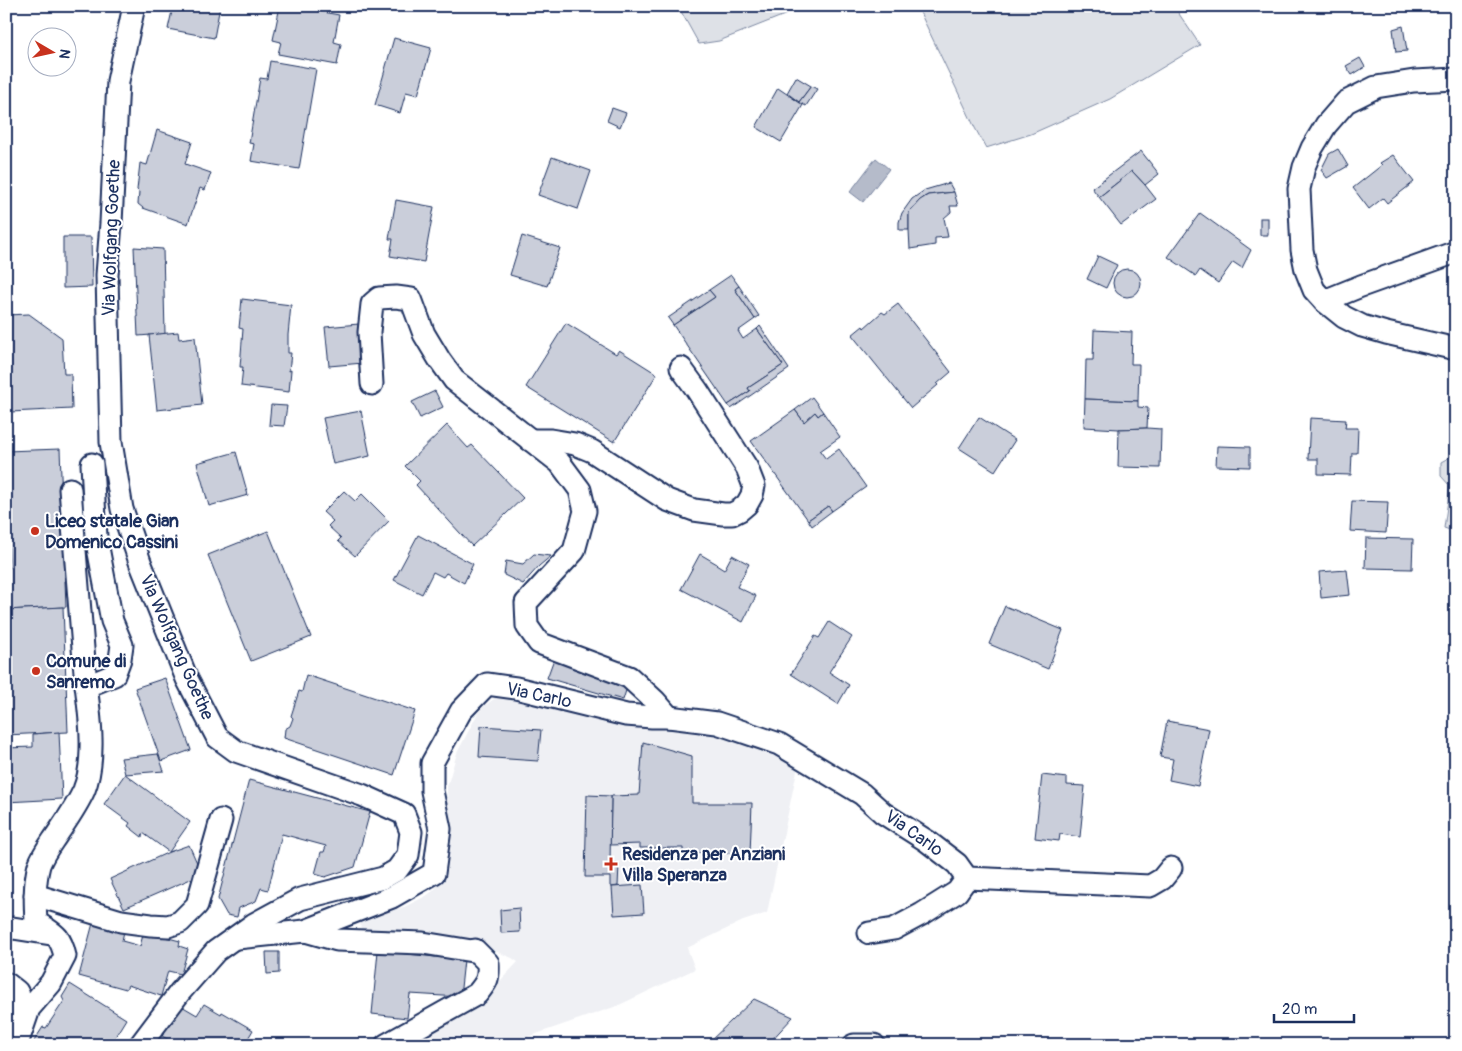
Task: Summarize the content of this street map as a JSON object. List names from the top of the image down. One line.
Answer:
{"streets":{"street":["Via Wolfgang Goethe","Via Carlo"]},"crossings":[["Via Wolfgang Goethe","Via Carlo"]],"places":{"other":["Liceo statale Gian Domenico Cassini","Comune di Sanremo"],"health":["Residenza per Anziani Villa Speranza"]},"scale_bar":"20 m","north":"right"}
